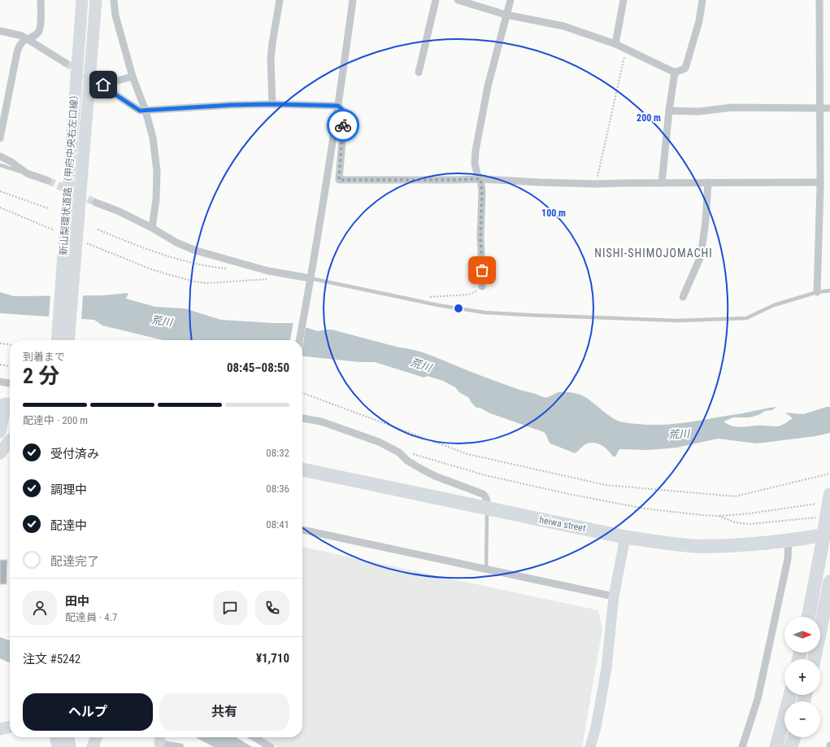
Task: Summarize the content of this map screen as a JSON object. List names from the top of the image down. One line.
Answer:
{"streets":{"highway":["heiwa street"],"main road":["新山梨環状道路（甲府中央右左口線）"]},"districts":["NISHI-SHIMOJOMACHI"],"water":["荒川"],"north":"right","page":{"heading":["2 分","到着まで","08:45–08:50"],"panel":["田中","配達員 · 4.7","注文 #5242","¥1,710"],"bar":"配達中 · 200 m","list":[["受付済み","08:32"],["調理中","08:36"],["配達中","08:41"],"配達完了"],"map_buttons":["+","−"],"buttons":["ヘルプ","共有"]},"rings":["200 m","100 m"]}
